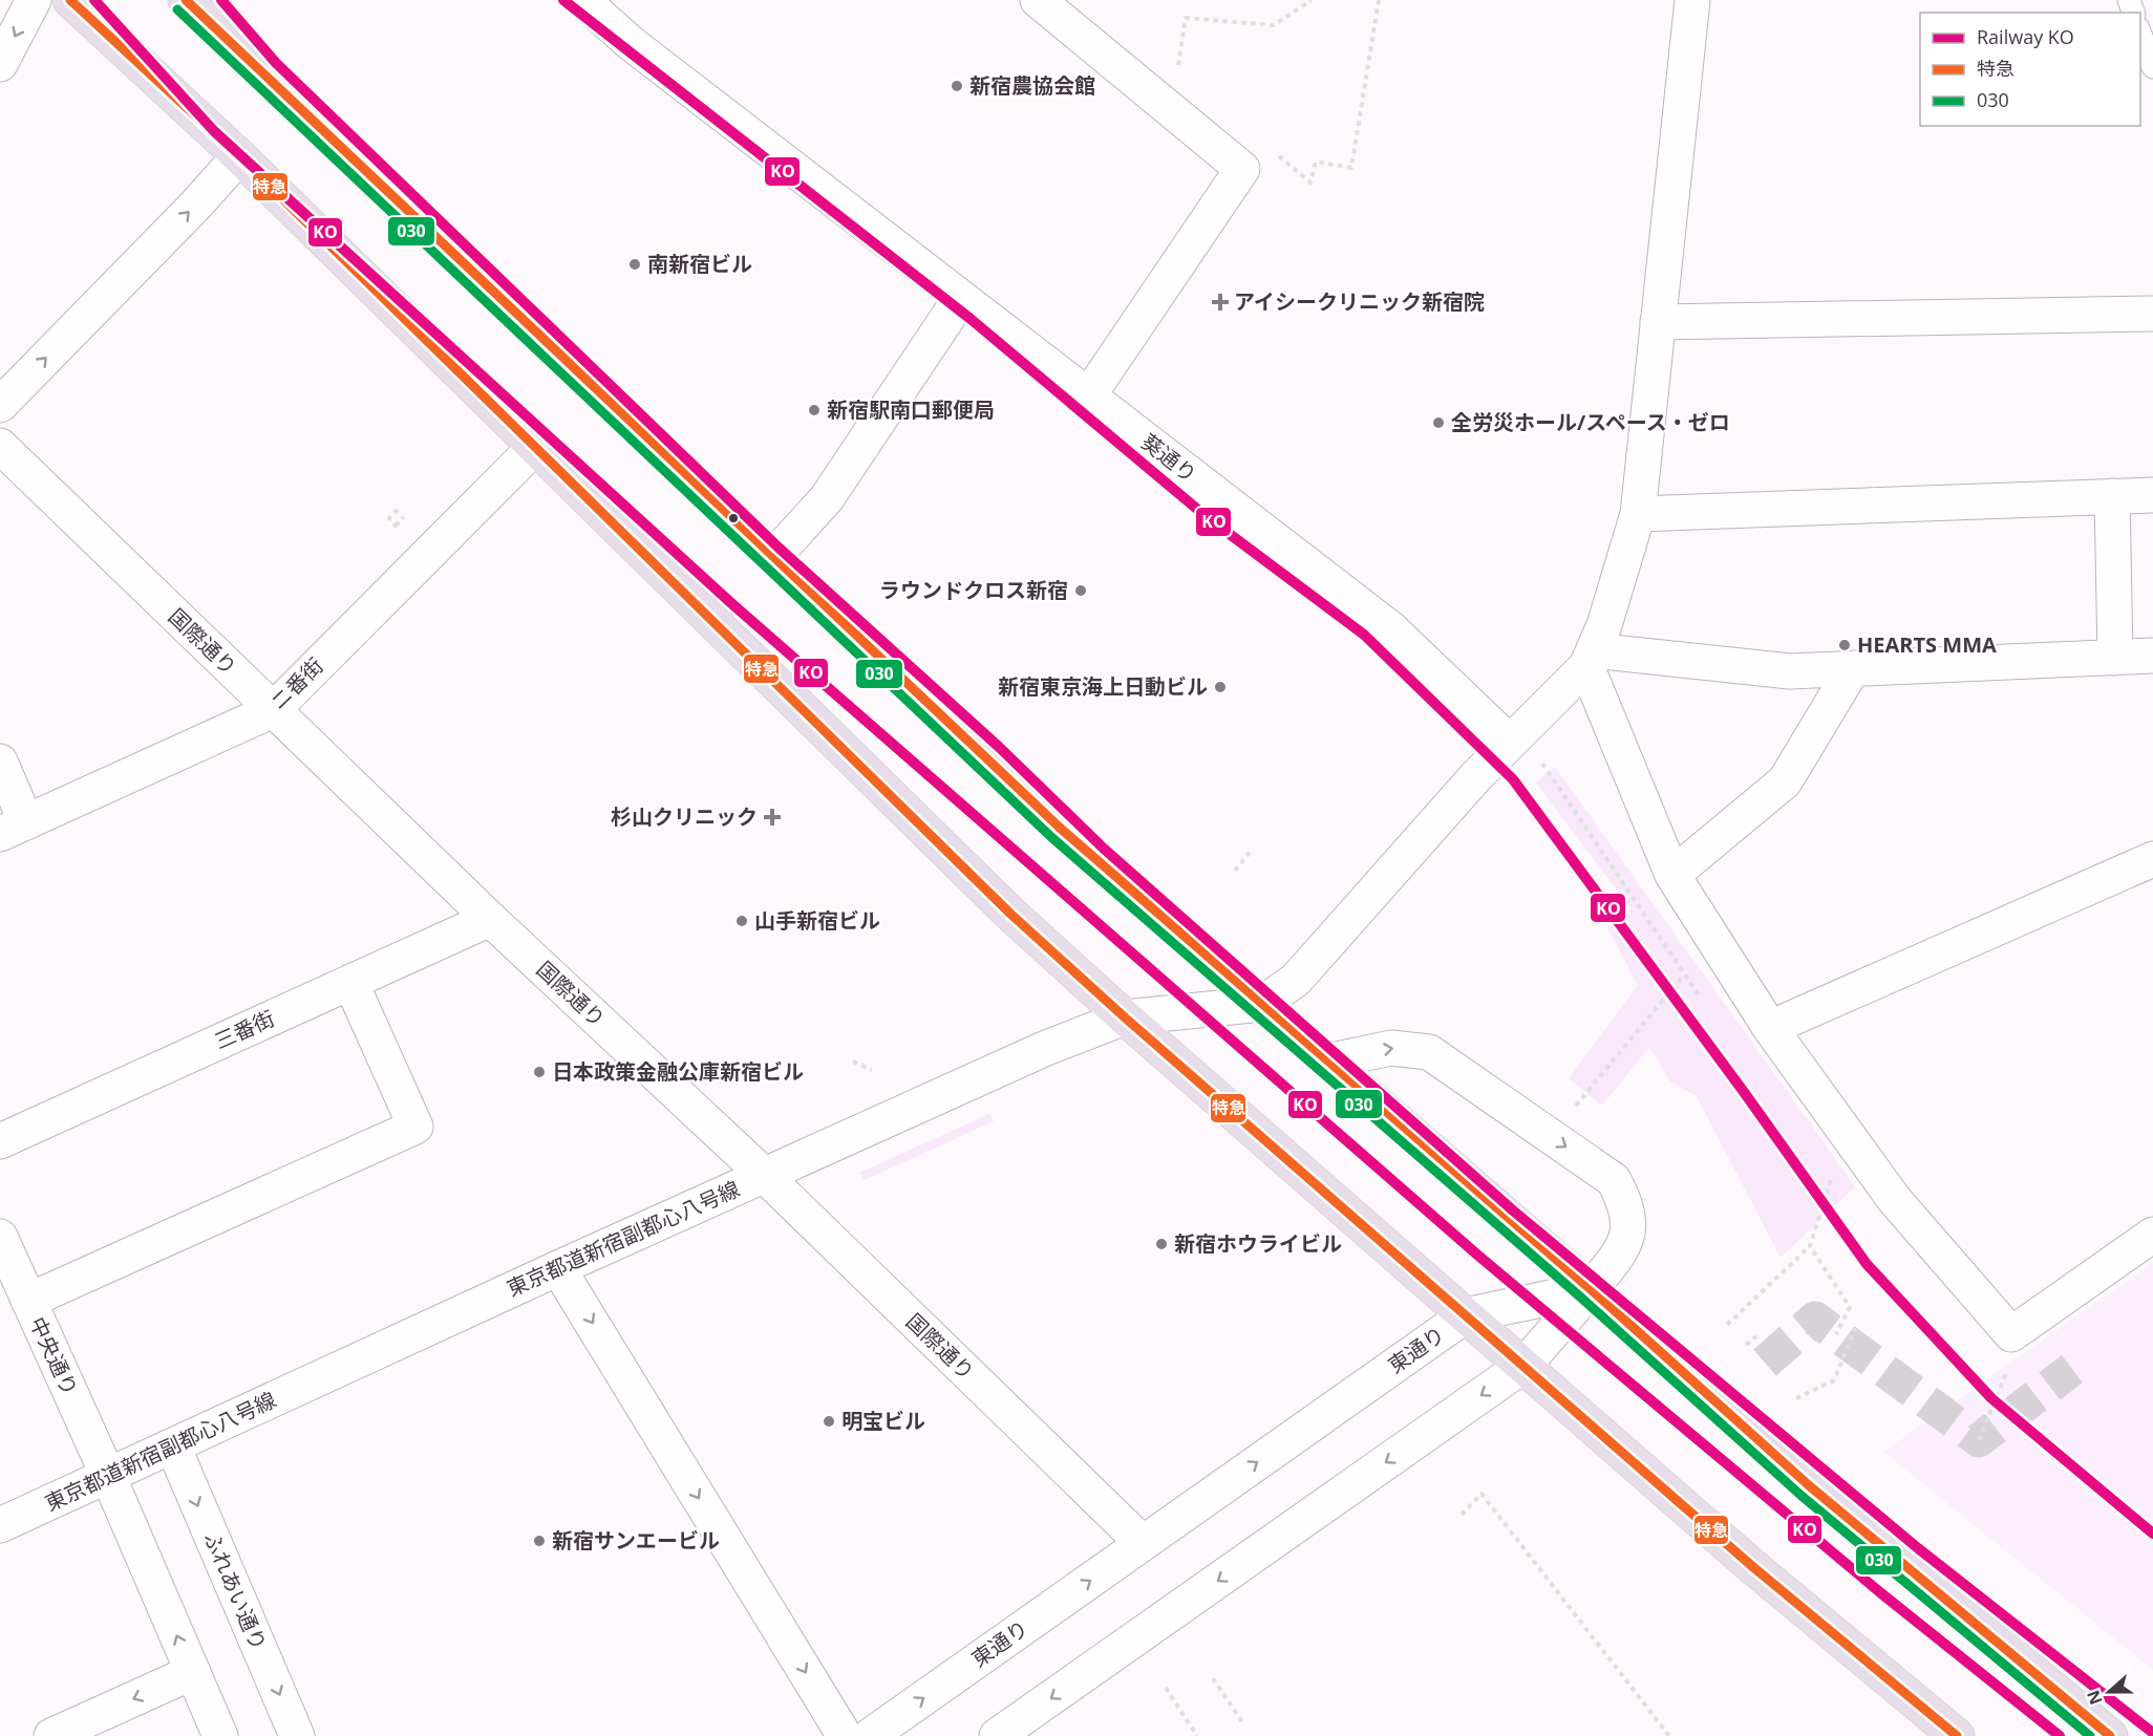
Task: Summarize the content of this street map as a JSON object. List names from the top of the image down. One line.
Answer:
{"streets":{"street":["葵通り","国際通り","ニ番街","三番街","東京都道新宿副都心八号線","東通り","中央通り","ふれあい通り"]},"crossings":[["国際通り","ニ番街"],["国際通り","三番街"],["国際通り","東京都道新宿副都心八号線"],["国際通り","東通り"],["東京都道新宿副都心八号線","中央通り"],["東京都道新宿副都心八号線","ふれあい通り"]],"places":{"other":["新宿農協会館","南新宿ビル","新宿駅南口郵便局","全労災ホール/スペース・ゼロ","ラウンドクロス新宿","HEARTS MMA","新宿東京海上日動ビル","山手新宿ビル","日本政策金融公庫新宿ビル","新宿ホウライビル","明宝ビル","新宿サンエービル"],"health":["アイシークリニック新宿院","杉山クリニック"]},"lines":["rail line KO","transit line 特急","transit line 030"],"legend":["Railway KO","特急","030"],"north":"left"}
